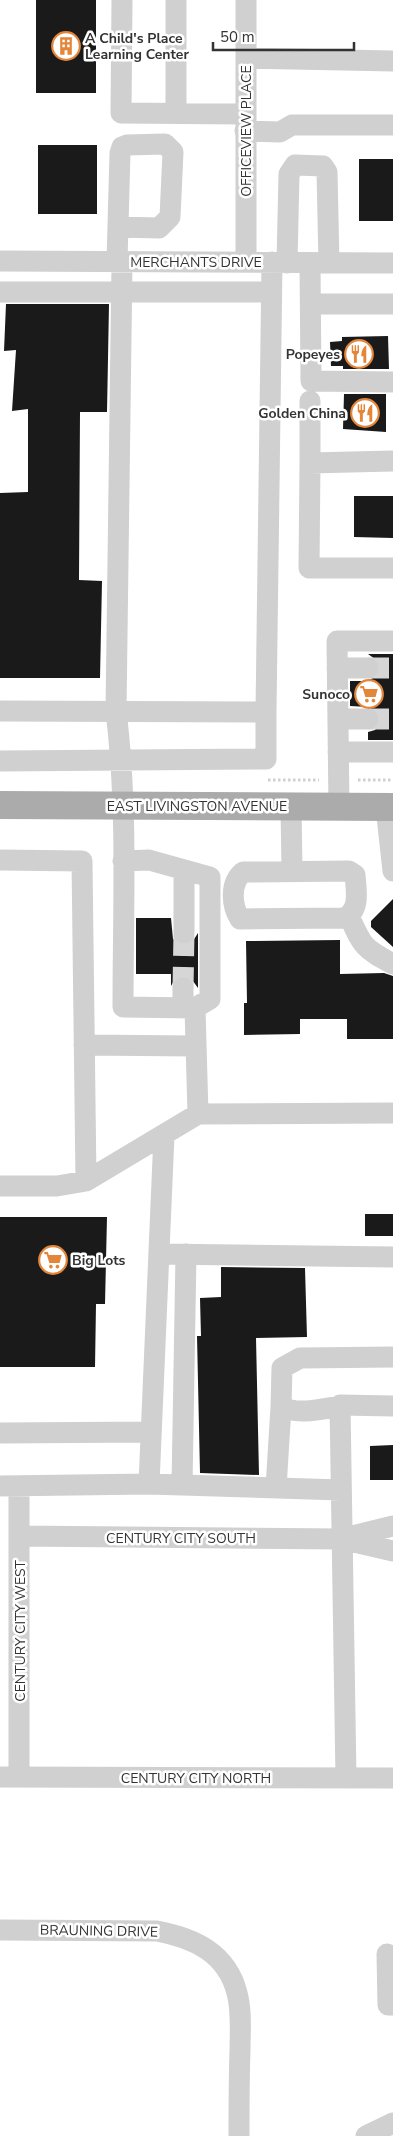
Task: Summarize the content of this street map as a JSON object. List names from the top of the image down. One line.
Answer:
{"streets":{"main road":["EAST LIVINGSTON AVENUE"],"street":["OFFICEVIEW PLACE","MERCHANTS DRIVE","CENTURY CITY SOUTH","CENTURY CITY WEST","CENTURY CITY NORTH","BRAUNING DRIVE"]},"crossings":[["OFFICEVIEW PLACE","MERCHANTS DRIVE"],["CENTURY CITY SOUTH","CENTURY CITY WEST"],["CENTURY CITY WEST","CENTURY CITY NORTH"]],"places":{"building":["A Child's Place Learning Center"],"restaurant":["Popeyes","Golden China"],"supermarket":["Sunoco","Big Lots"]},"scale_bar":"50 m"}
